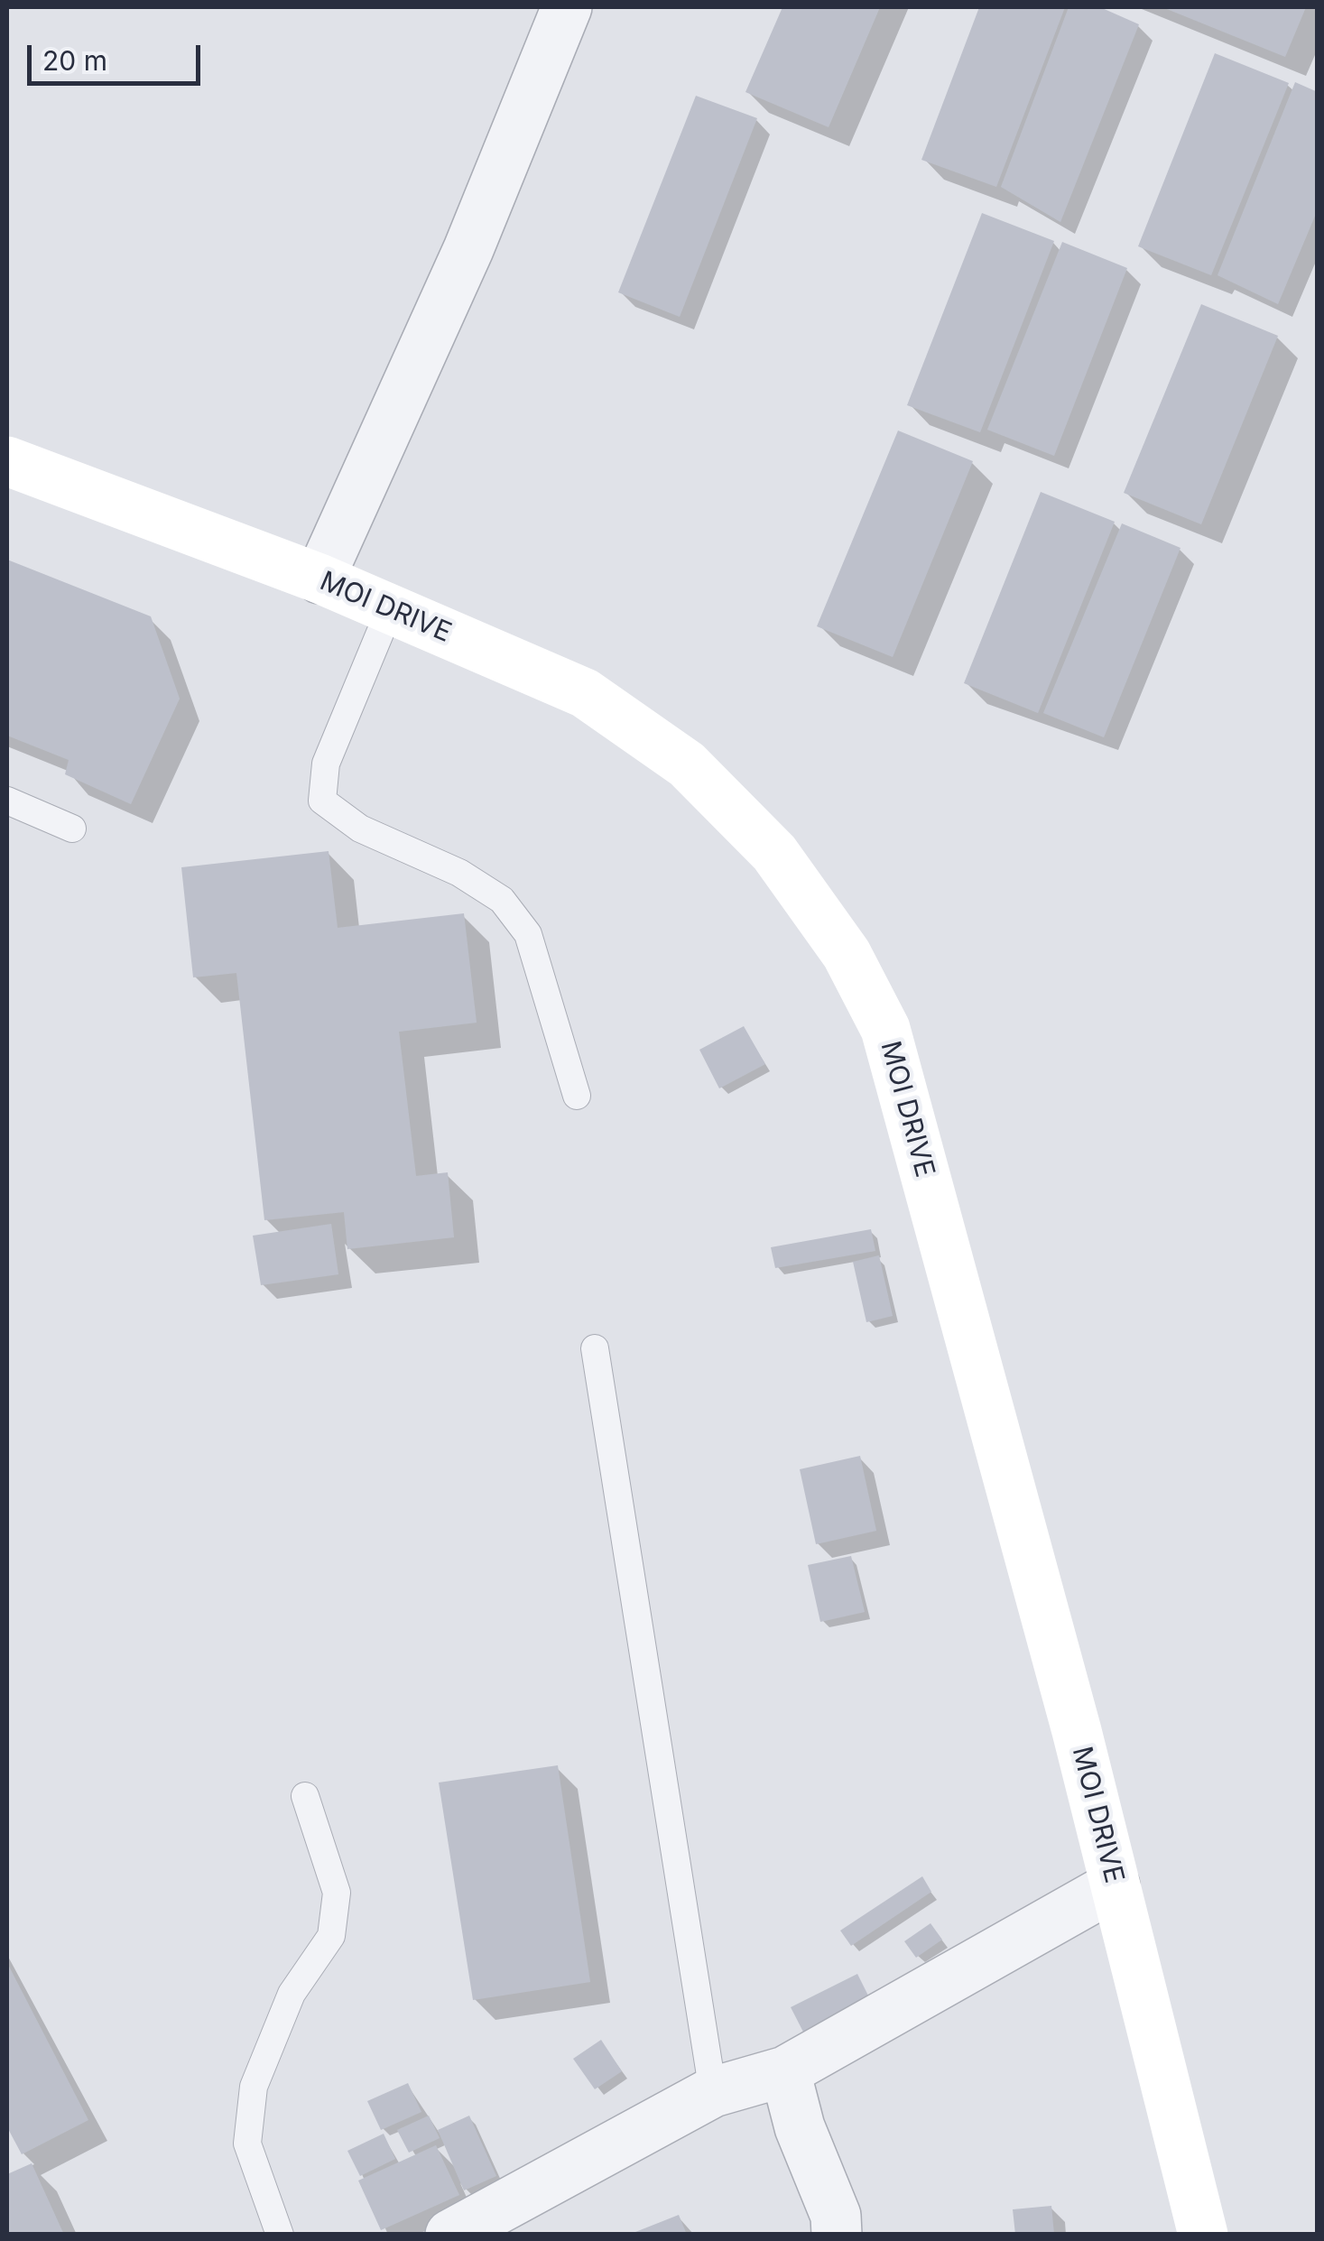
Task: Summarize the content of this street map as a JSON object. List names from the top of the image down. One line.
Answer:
{"streets":{"street":["MOI DRIVE"]},"scale_bar":"20 m"}
